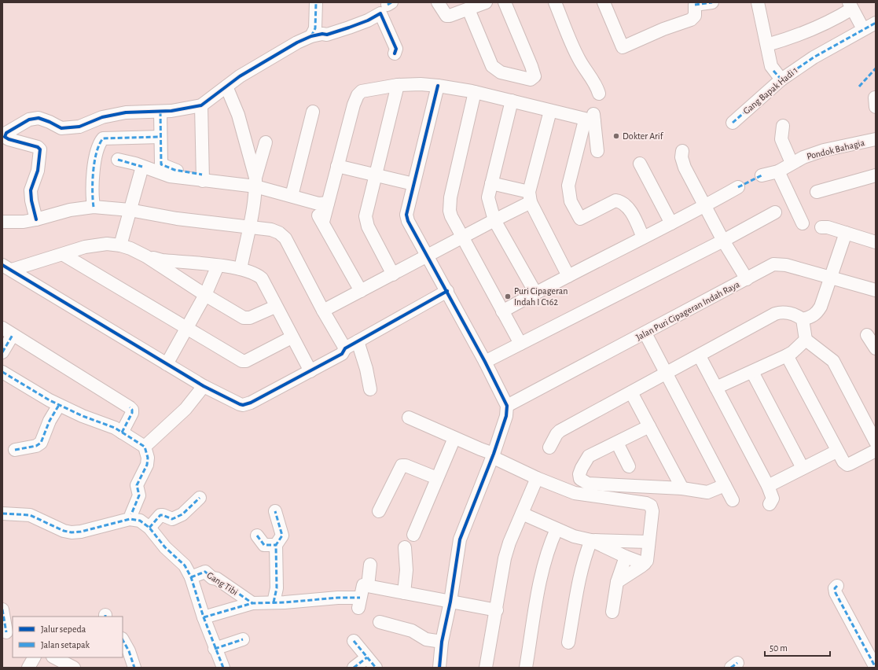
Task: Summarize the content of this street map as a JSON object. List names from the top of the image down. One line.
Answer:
{"streets":{"street":["Gang Bapak Hadi 1","Pondok Bahagia","Jalan Puri Cipageran Indah Raya","Gang Tibi"]},"places":["Dokter Arif","Puri Cipageran Indah I C162"],"legend":["Jalur sepeda","Jalan setapak"],"scale_bar":"50 m"}
